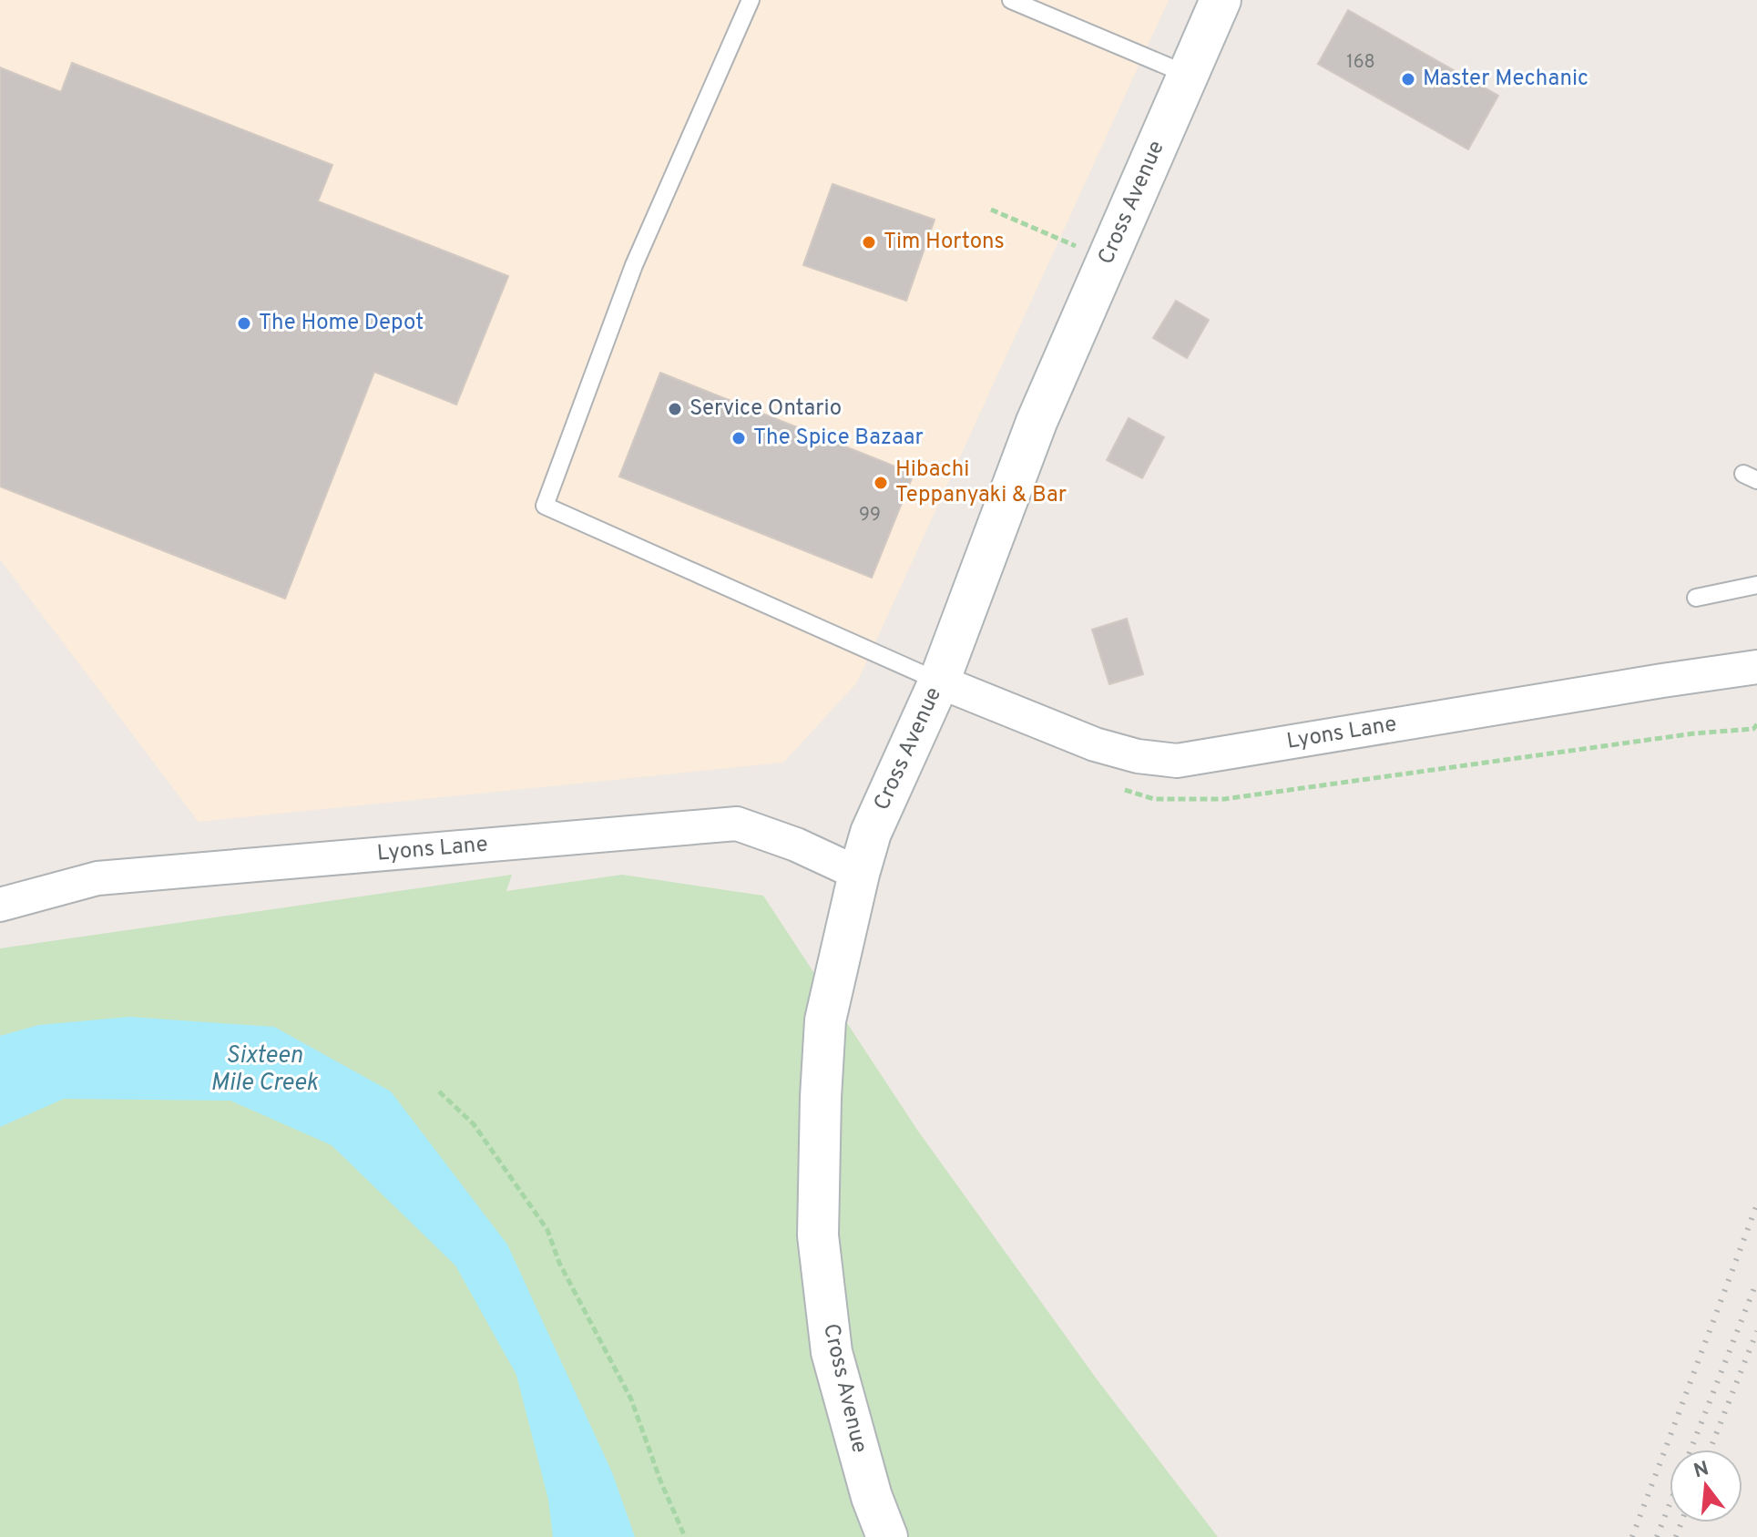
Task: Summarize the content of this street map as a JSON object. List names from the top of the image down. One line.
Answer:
{"streets":{"street":["Cross Avenue","Lyons Lane"]},"crossings":[["Cross Avenue","Lyons Lane"]],"water":["Sixteen Mile Creek"],"places":["Master Mechanic","Tim Hortons","The Home Depot","Service Ontario","The Spice Bazaar","Hibachi Teppanyaki & Bar"],"house_numbers":["168","99"],"north":"top"}
